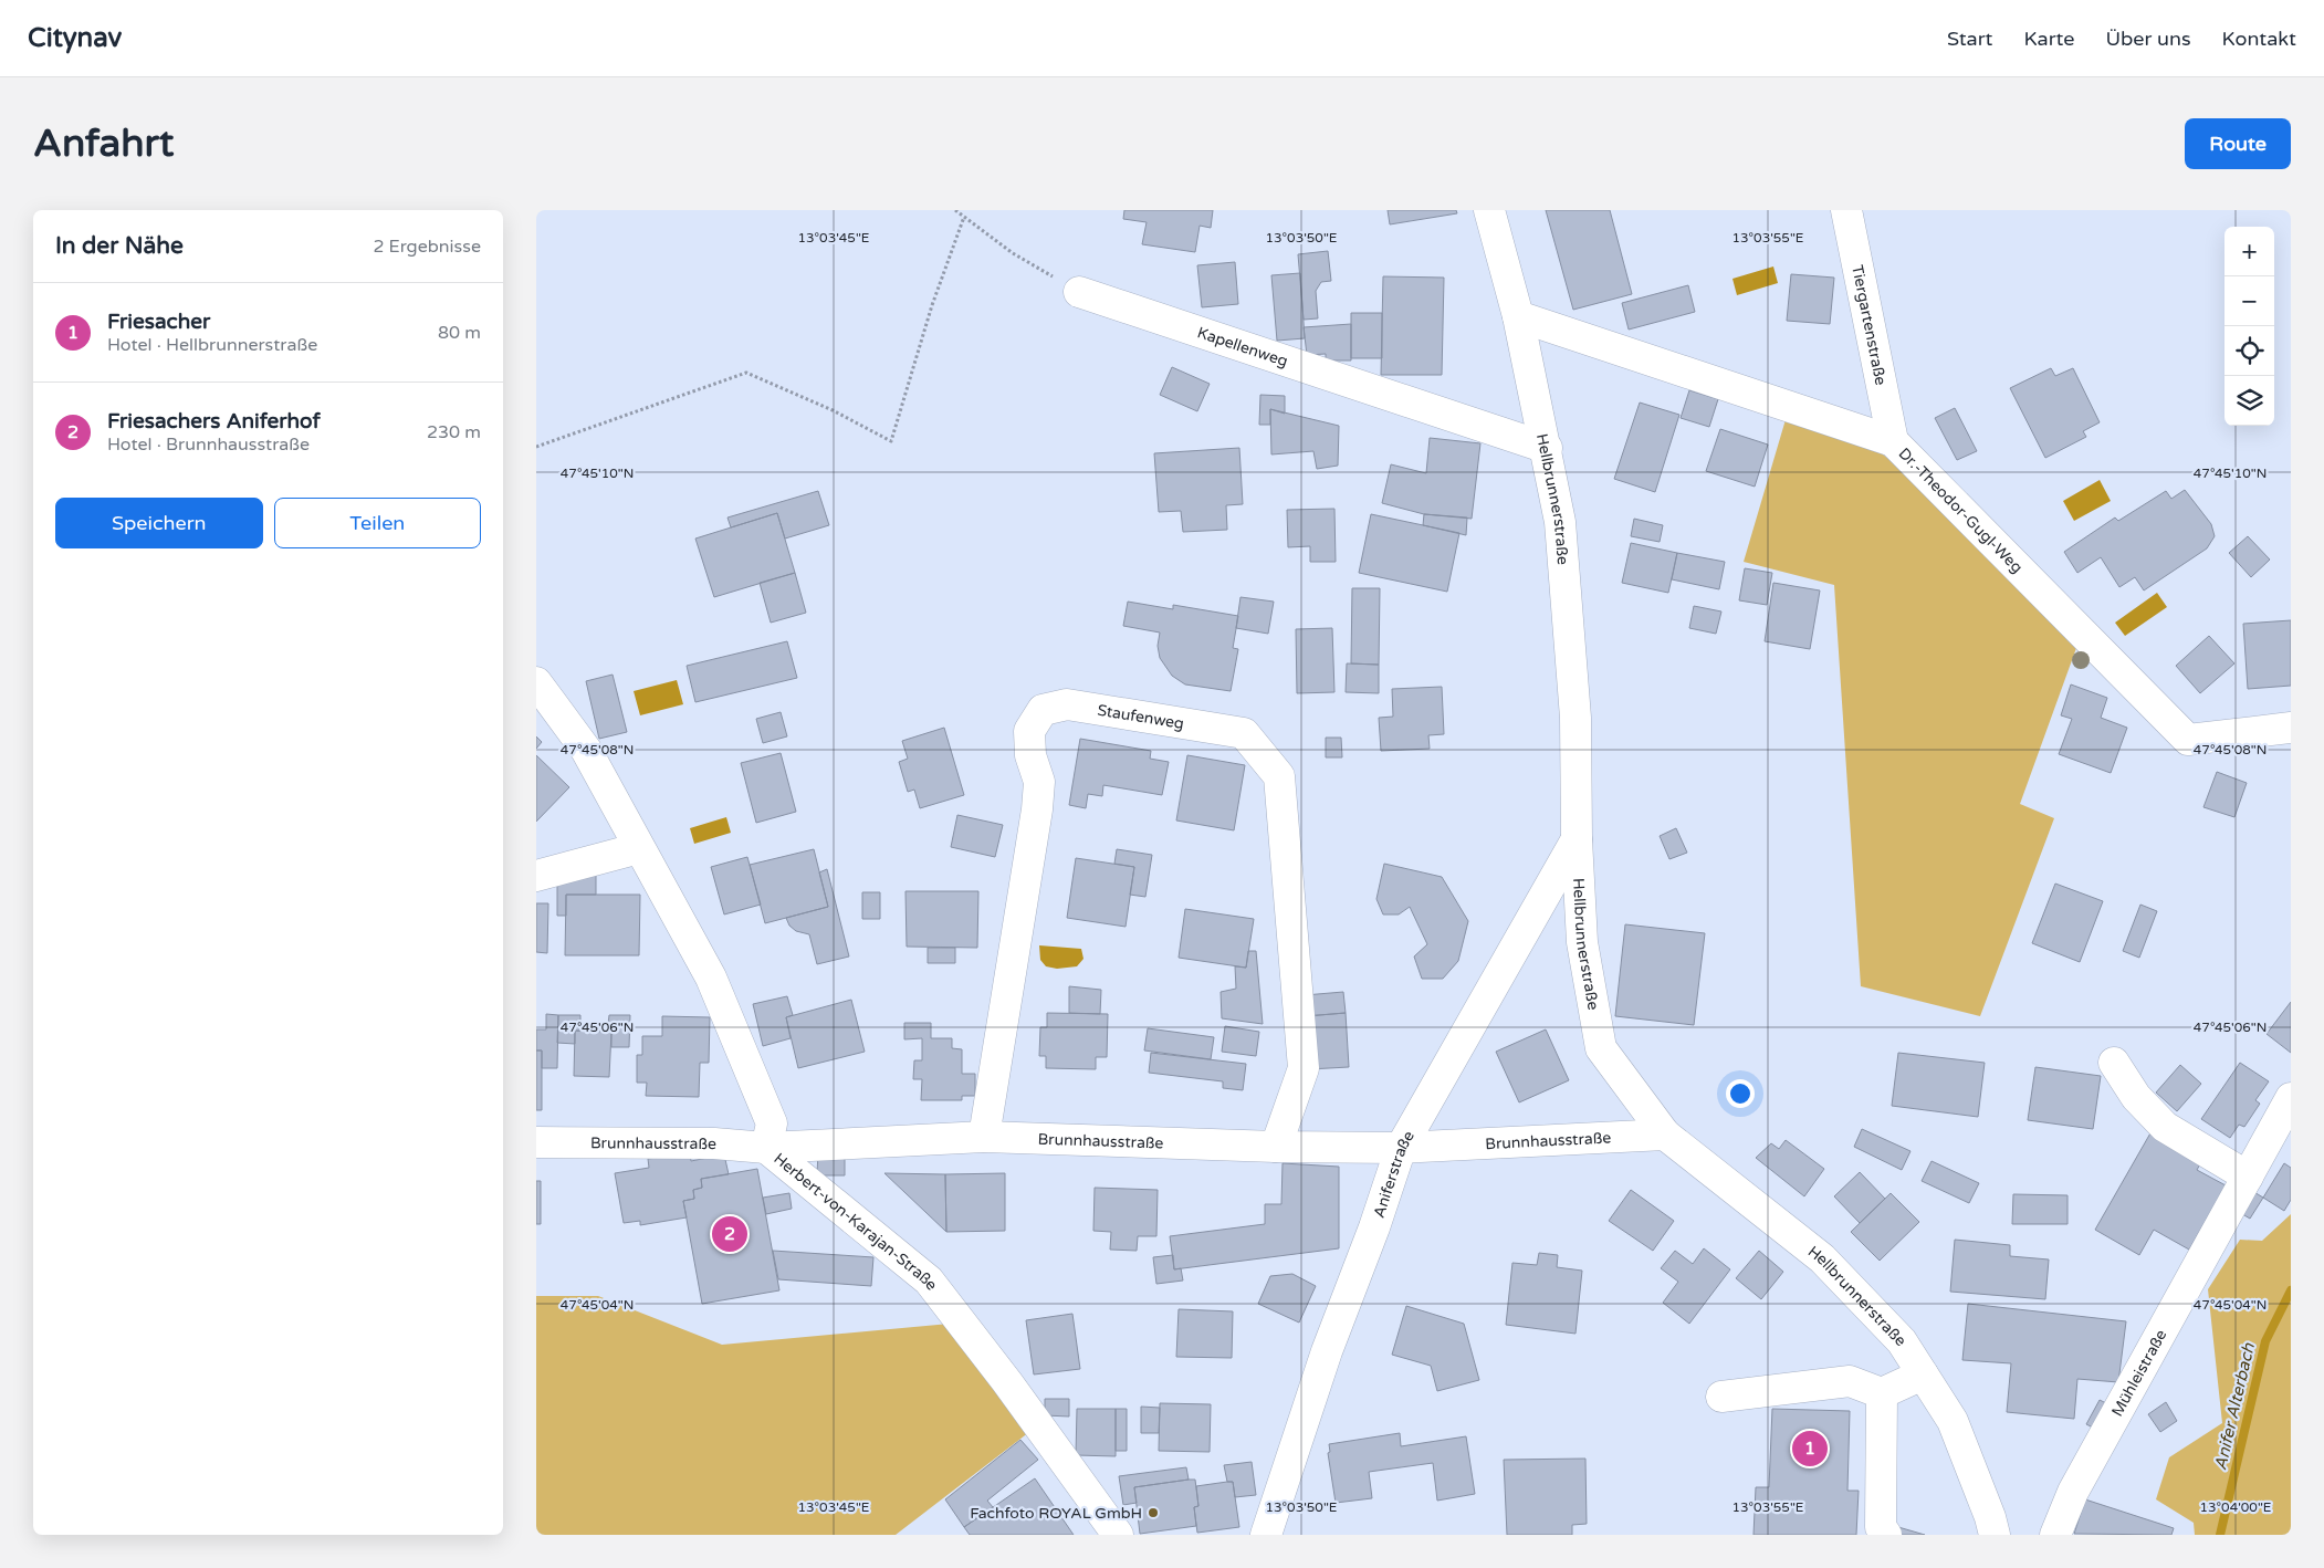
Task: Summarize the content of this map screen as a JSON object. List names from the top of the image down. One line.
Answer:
{"streets":{"street":["Tiergartenstraße","Kapellenweg","Hellbrunnerstraße","Dr.-Theodor-Gugl-Weg","Staufenweg","Brunnhausstraße","Aniferstraße","Herbert-von-Karajan-Straße","Mühleistraße"]},"crossings":[["Tiergartenstraße","Dr.-Theodor-Gugl-Weg"],["Kapellenweg","Hellbrunnerstraße"],["Hellbrunnerstraße","Dr.-Theodor-Gugl-Weg"],["Hellbrunnerstraße","Brunnhausstraße"],["Hellbrunnerstraße","Aniferstraße"],["Staufenweg","Brunnhausstraße"],["Brunnhausstraße","Aniferstraße"],["Brunnhausstraße","Herbert-von-Karajan-Straße"]],"water":["Anifer Alterbach"],"places":["Fachfoto ROYAL GmbH"],"page":{"header":"Citynav","nav":["Start","Karte","Über uns","Kontakt"],"buttons":["Route",["Speichern","Teilen"]],"title":"Anfahrt","heading":["In der Nähe","2 Ergebnisse"],"map_buttons":["+","−"],"list":[{"mark":"1","name":"Friesacher","note":"Hotel · Hellbrunnerstraße","value":"80 m"},{"mark":"2","name":"Friesachers Aniferhof","note":"Hotel · Brunnhausstraße","value":"230 m"}],"pins":["2","1"]},"coordinates":["13°03'45\"E","13°03'50\"E","13°03'55\"E","47°45'10\"N","47°45'08\"N","47°45'06\"N","47°45'04\"N","13°04'00\"E"]}
